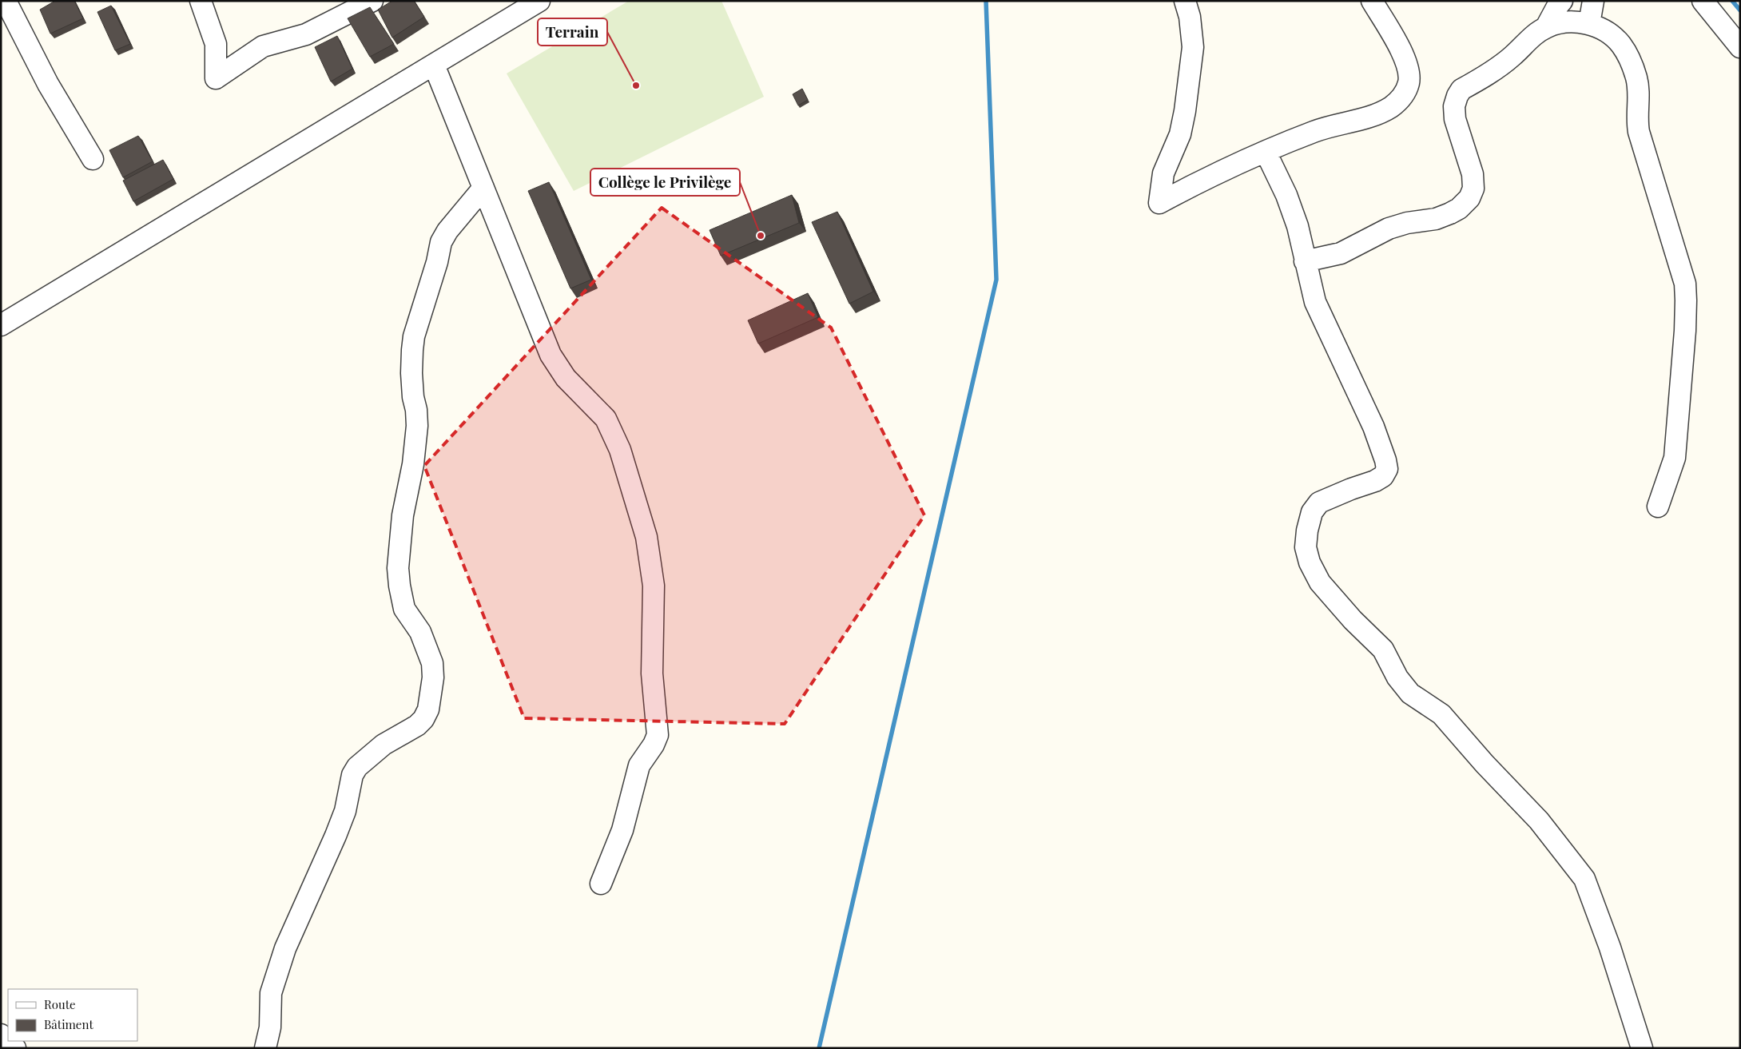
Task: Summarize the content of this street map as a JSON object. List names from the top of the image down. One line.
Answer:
{"places":["Terrain","Collège le Privilège"],"legend":["Route","Bâtiment"]}
